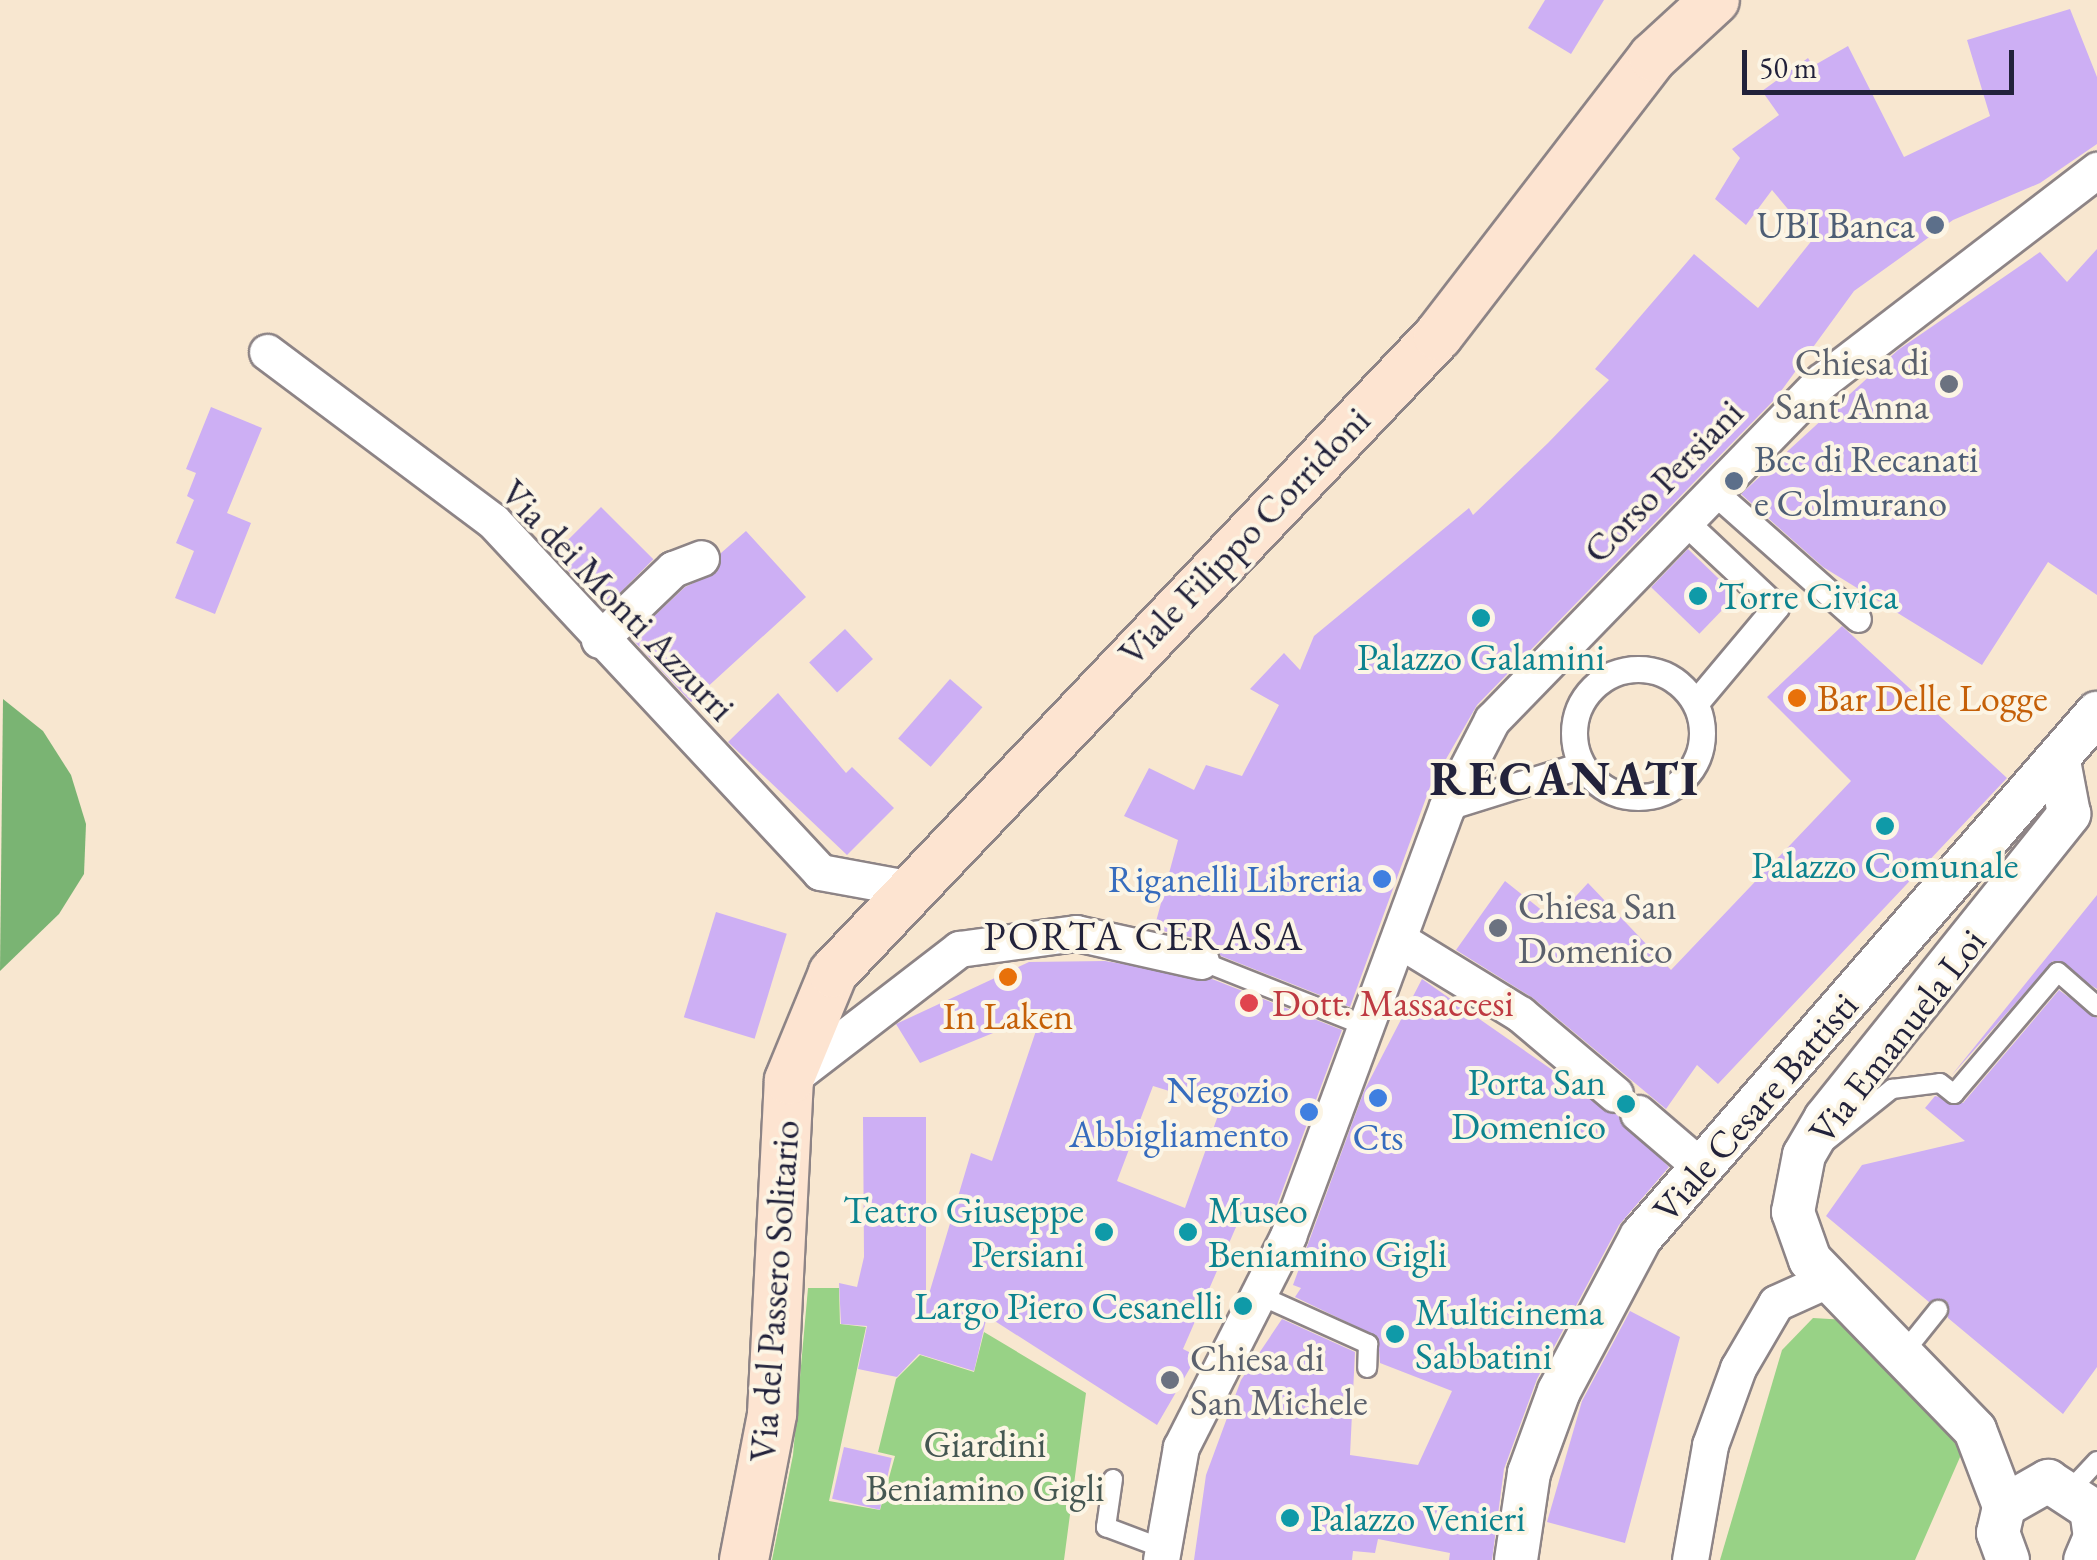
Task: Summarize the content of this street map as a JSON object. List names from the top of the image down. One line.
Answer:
{"streets":{"main road":["Viale Filippo Corridoni","Via del Passero Solitario"],"street":["Corso Persiani","Via dei Monti Azzurri","Via Emanuela Loi","Viale Cesare Battisti"]},"crossings":[["Viale Filippo Corridoni","Via dei Monti Azzurri"],["Viale Filippo Corridoni","Via del Passero Solitario"],["Via Emanuela Loi","Viale Cesare Battisti"]],"districts":["RECANATI","PORTA CERASA"],"parks":["Giardini Beniamino Gigli"],"places":["UBI Banca","Chiesa di Sant'Anna","Bcc di Recanati e Colmurano","Torre Civica","Palazzo Galamini","Bar Delle Logge","Palazzo Comunale","Riganelli Libreria","Chiesa San Domenico","In Laken","Dott. Massaccesi","Cts","Porta San Domenico","Negozio Abbigliamento","Teatro Giuseppe Persiani","Museo Beniamino Gigli","Largo Piero Cesanelli","Multicinema Sabbatini","Chiesa di San Michele","Palazzo Venieri"],"scale_bar":"50 m"}
